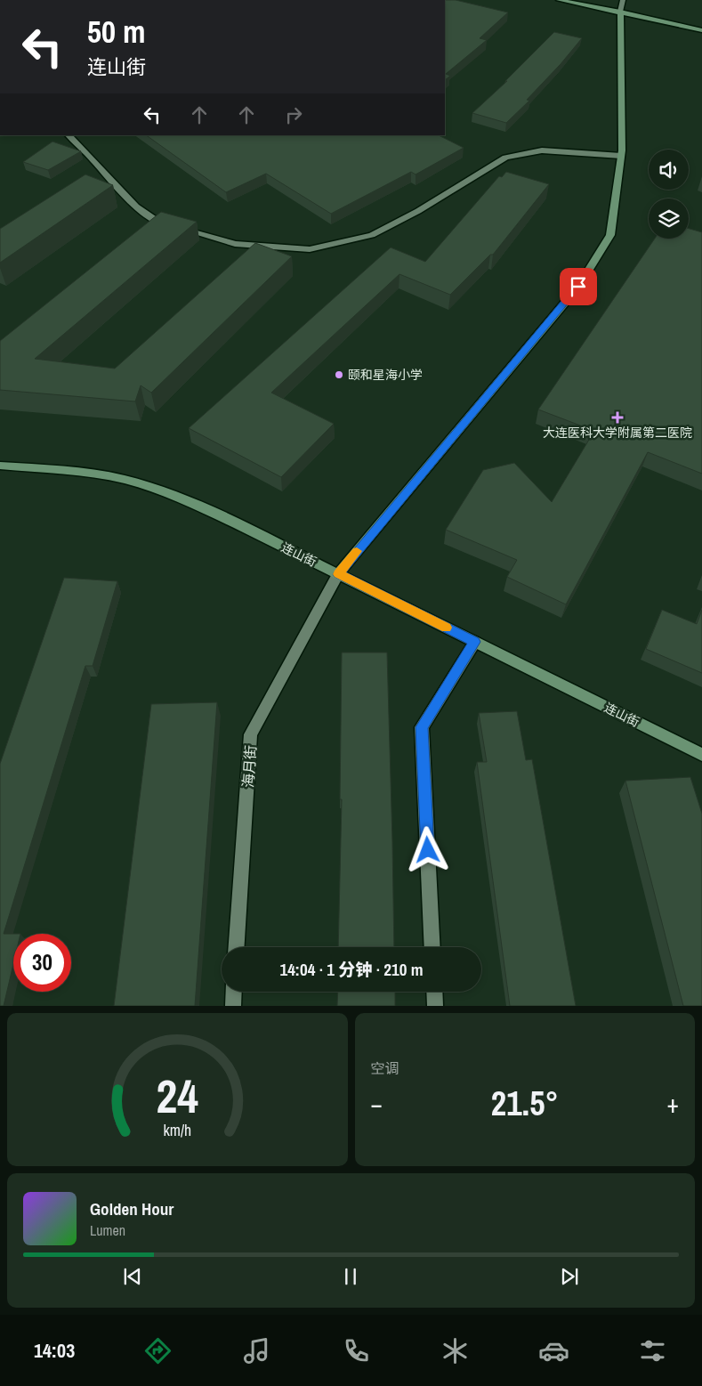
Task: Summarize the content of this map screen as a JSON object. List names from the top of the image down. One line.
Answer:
{"streets":{"street":["连山街","海月街"]},"crossings":[["连山街","海月街"]],"places":{"other":["颐和星海小学"],"health":["大连医科大学附属第二医院"]},"page":{"turn":["50 m","连山街"],"limit":"30","trip":"14:04 · 1 分钟 · 210 m","tile":"空调","heat":["−","21.5°","+"],"song":["Golden Hour","Lumen"],"tabs":"14:03","gauge":["24","km/h"]}}
